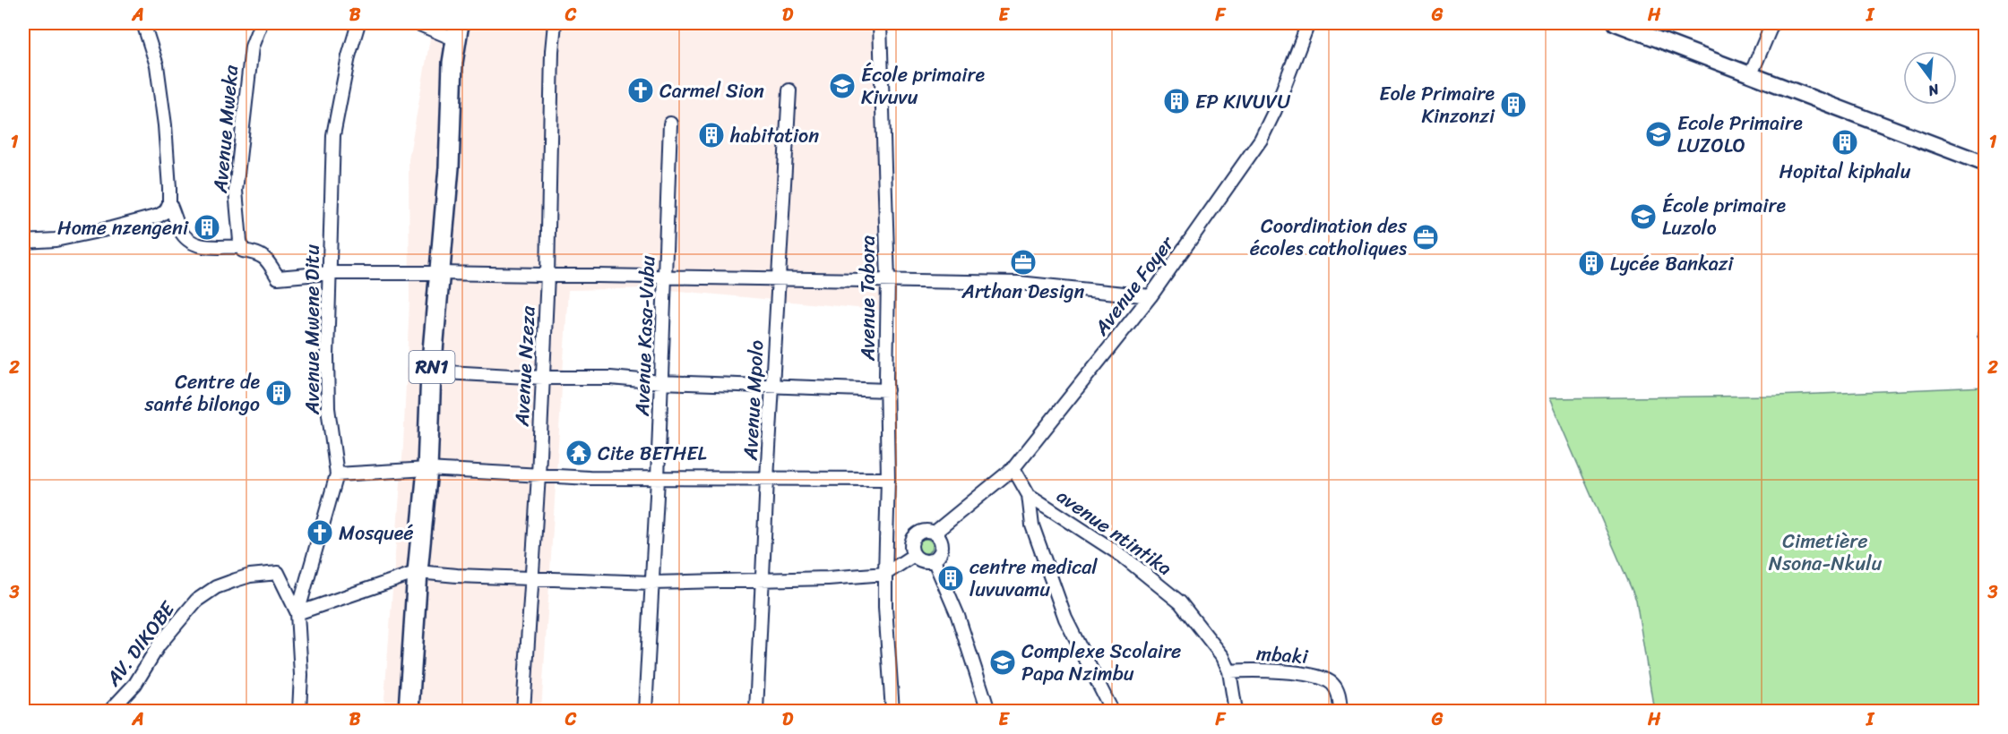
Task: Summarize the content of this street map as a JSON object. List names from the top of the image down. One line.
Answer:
{"streets":{"highway":["RN1"],"street":["Avenue Mweka","Avenue Foyer","Avenue Tabora","Avenue Mwene Ditu","Avenue Kasa-Vubu","Avenue Nzeza","Avenue Mpolo","avenue ntintika","AV. DIKOBE","mbaki"]},"crossings":[["avenue ntintika","mbaki"]],"parks":["Cimetière Nsona-Nkulu"],"places":{"school or university":["École primaire Kivuvu","Ecole Primaire LUZOLO","École primaire Luzolo","Complexe Scolaire Papa Nzimbu"],"church":["Carmel Sion","Mosqueé"],"building":["EP KIVUVU","Eole Primaire Kinzonzi","habitation","Hopital kiphalu","Home nzengeni","Lycée Bankazi","Centre de santé bilongo","centre medical luvuvamu"],"office":["Coordination des écoles catholiques","Arthan Design"],"temple":["Cite BETHEL"]},"north":"bottom","grid":{"columns":["A","B","C","D","E","F","G","H","I"],"rows":["1","2","3"]}}
